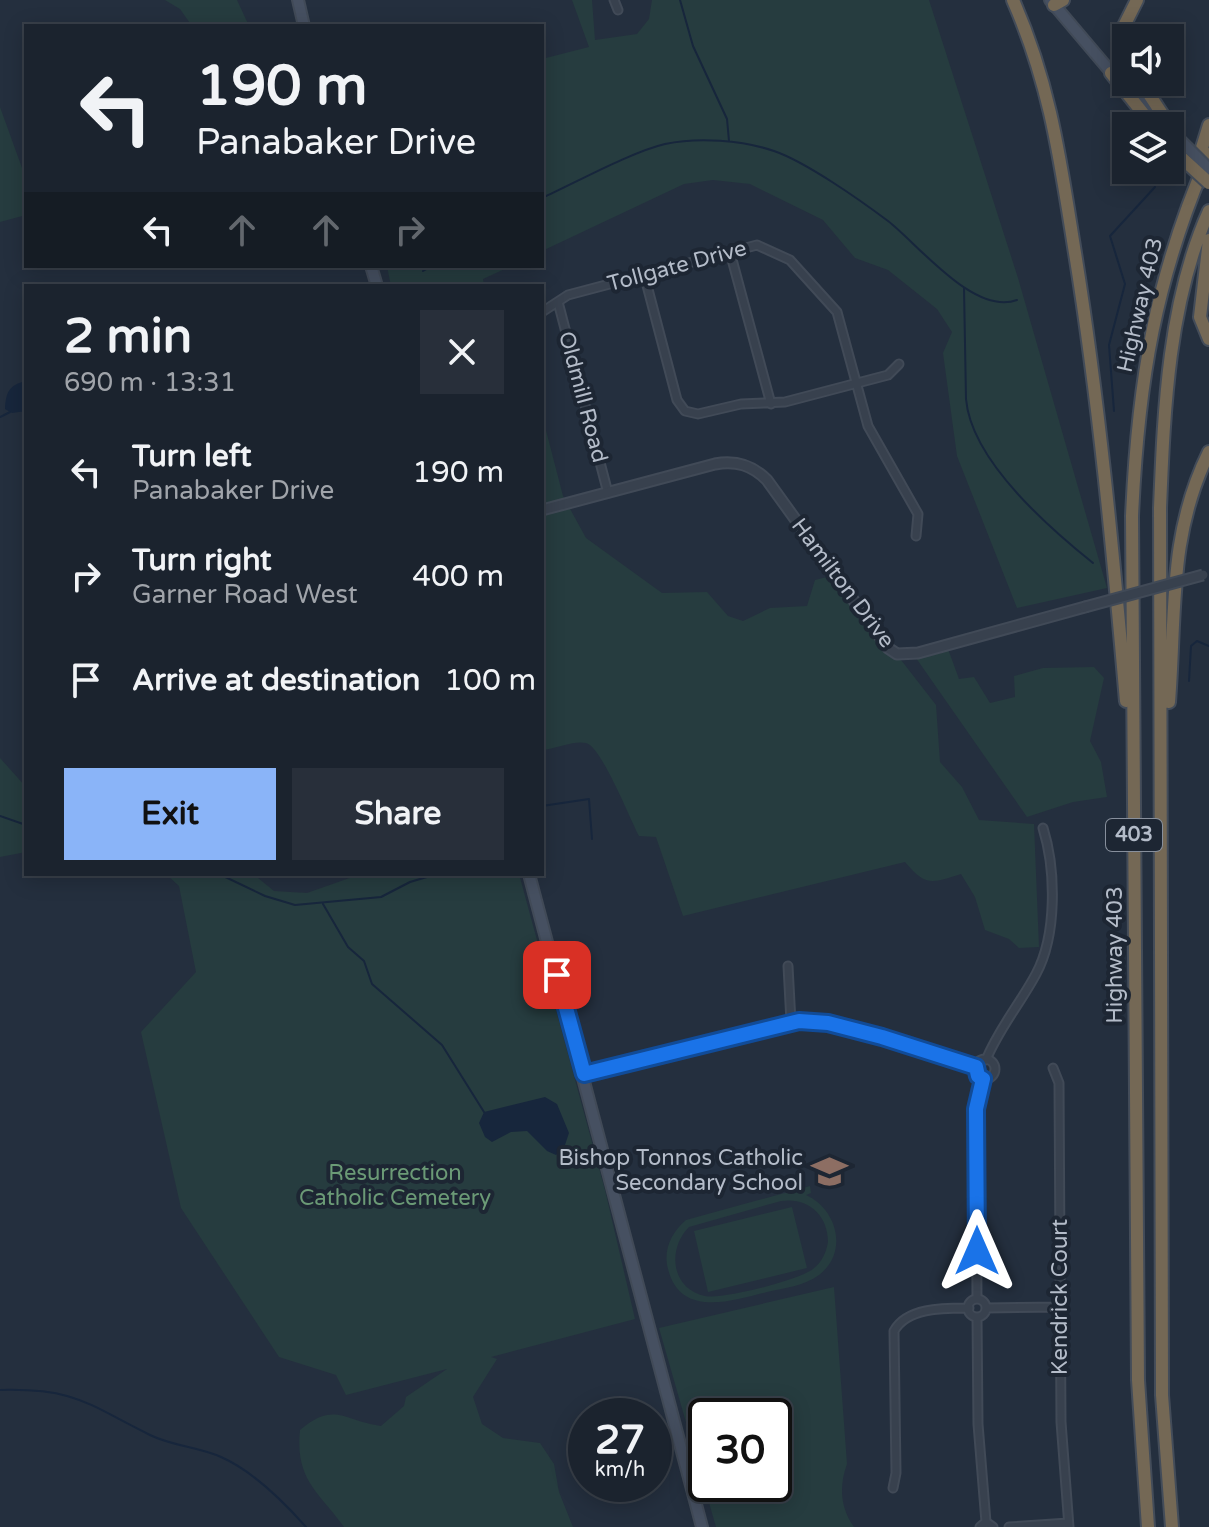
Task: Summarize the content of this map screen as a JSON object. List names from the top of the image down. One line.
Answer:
{"streets":{"highway":["Highway 403","403"],"street":["Tollgate Drive","Oldmill Road","Hamilton Drive","Kendrick Court"]},"crossings":[["Tollgate Drive","Oldmill Road"],["Highway 403","403"],["Oldmill Road","Hamilton Drive"]],"parks":["Resurrection Catholic Cemetery"],"places":{"school or university":["Bishop Tonnos Catholic Secondary School"]},"page":{"turn":["190 m","Panabaker Drive"],"heading":["2 min","690 m · 13:31"],"list":[{"name":"Turn left","note":"Panabaker Drive","value":"190 m"},{"name":"Turn right","note":"Garner Road West","value":"400 m"},{"name":"Arrive at destination","value":"100 m"}],"buttons":["Exit","Share"],"speed":"27 km/h","limit":"30"}}
